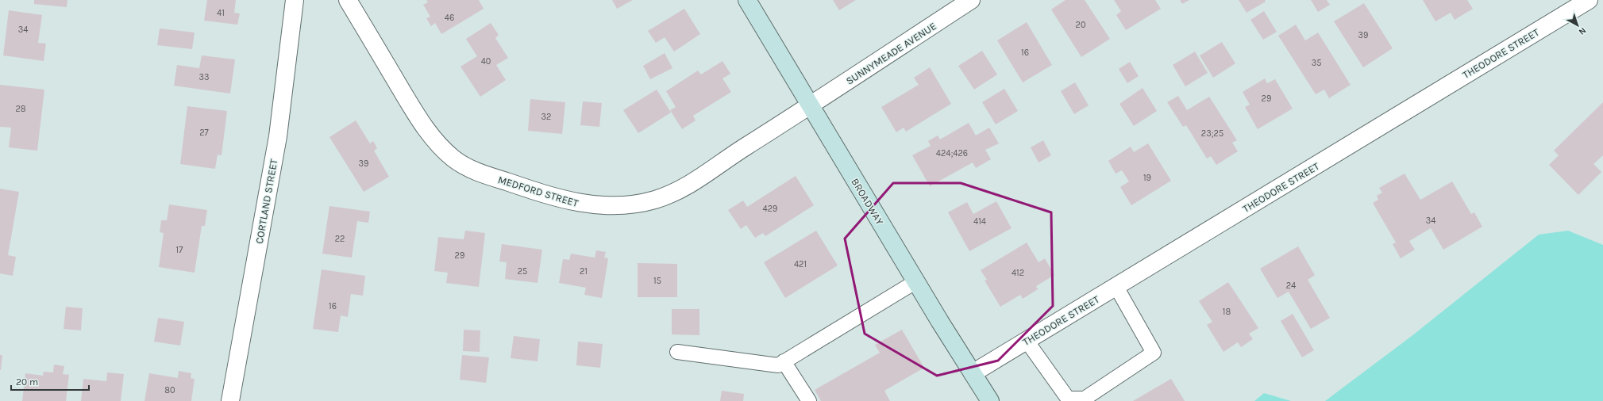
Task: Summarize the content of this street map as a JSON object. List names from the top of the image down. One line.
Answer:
{"streets":{"main road":["BROADWAY"],"street":["SUNNYMEADE AVENUE","THEODORE STREET","MEDFORD STREET","CORTLAND STREET"]},"crossings":[["SUNNYMEADE AVENUE","MEDFORD STREET"],["SUNNYMEADE AVENUE","BROADWAY"],["THEODORE STREET","BROADWAY"],["MEDFORD STREET","BROADWAY"]],"house_numbers":["41","46","20","34","39","16","40","35","33","29","28","32","27","23;25","424;426","39","19","429","34","414","22","17","29","421","25","21","412","15","24","16","18","80"],"scale_bar":"20 m","north":"bottom right"}
